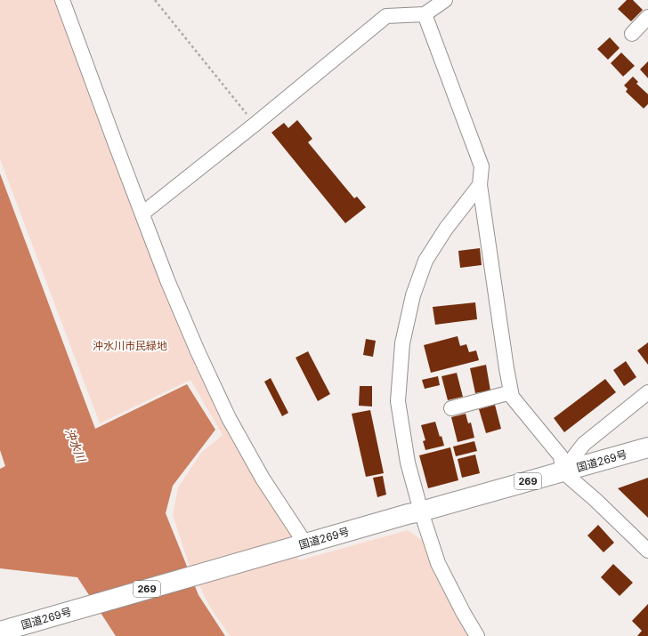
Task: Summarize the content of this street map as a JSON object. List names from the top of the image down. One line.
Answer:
{"streets":{"highway":["国道269号","269"]},"water":["沖水川"],"parks":["沖水川市民緑地"]}
